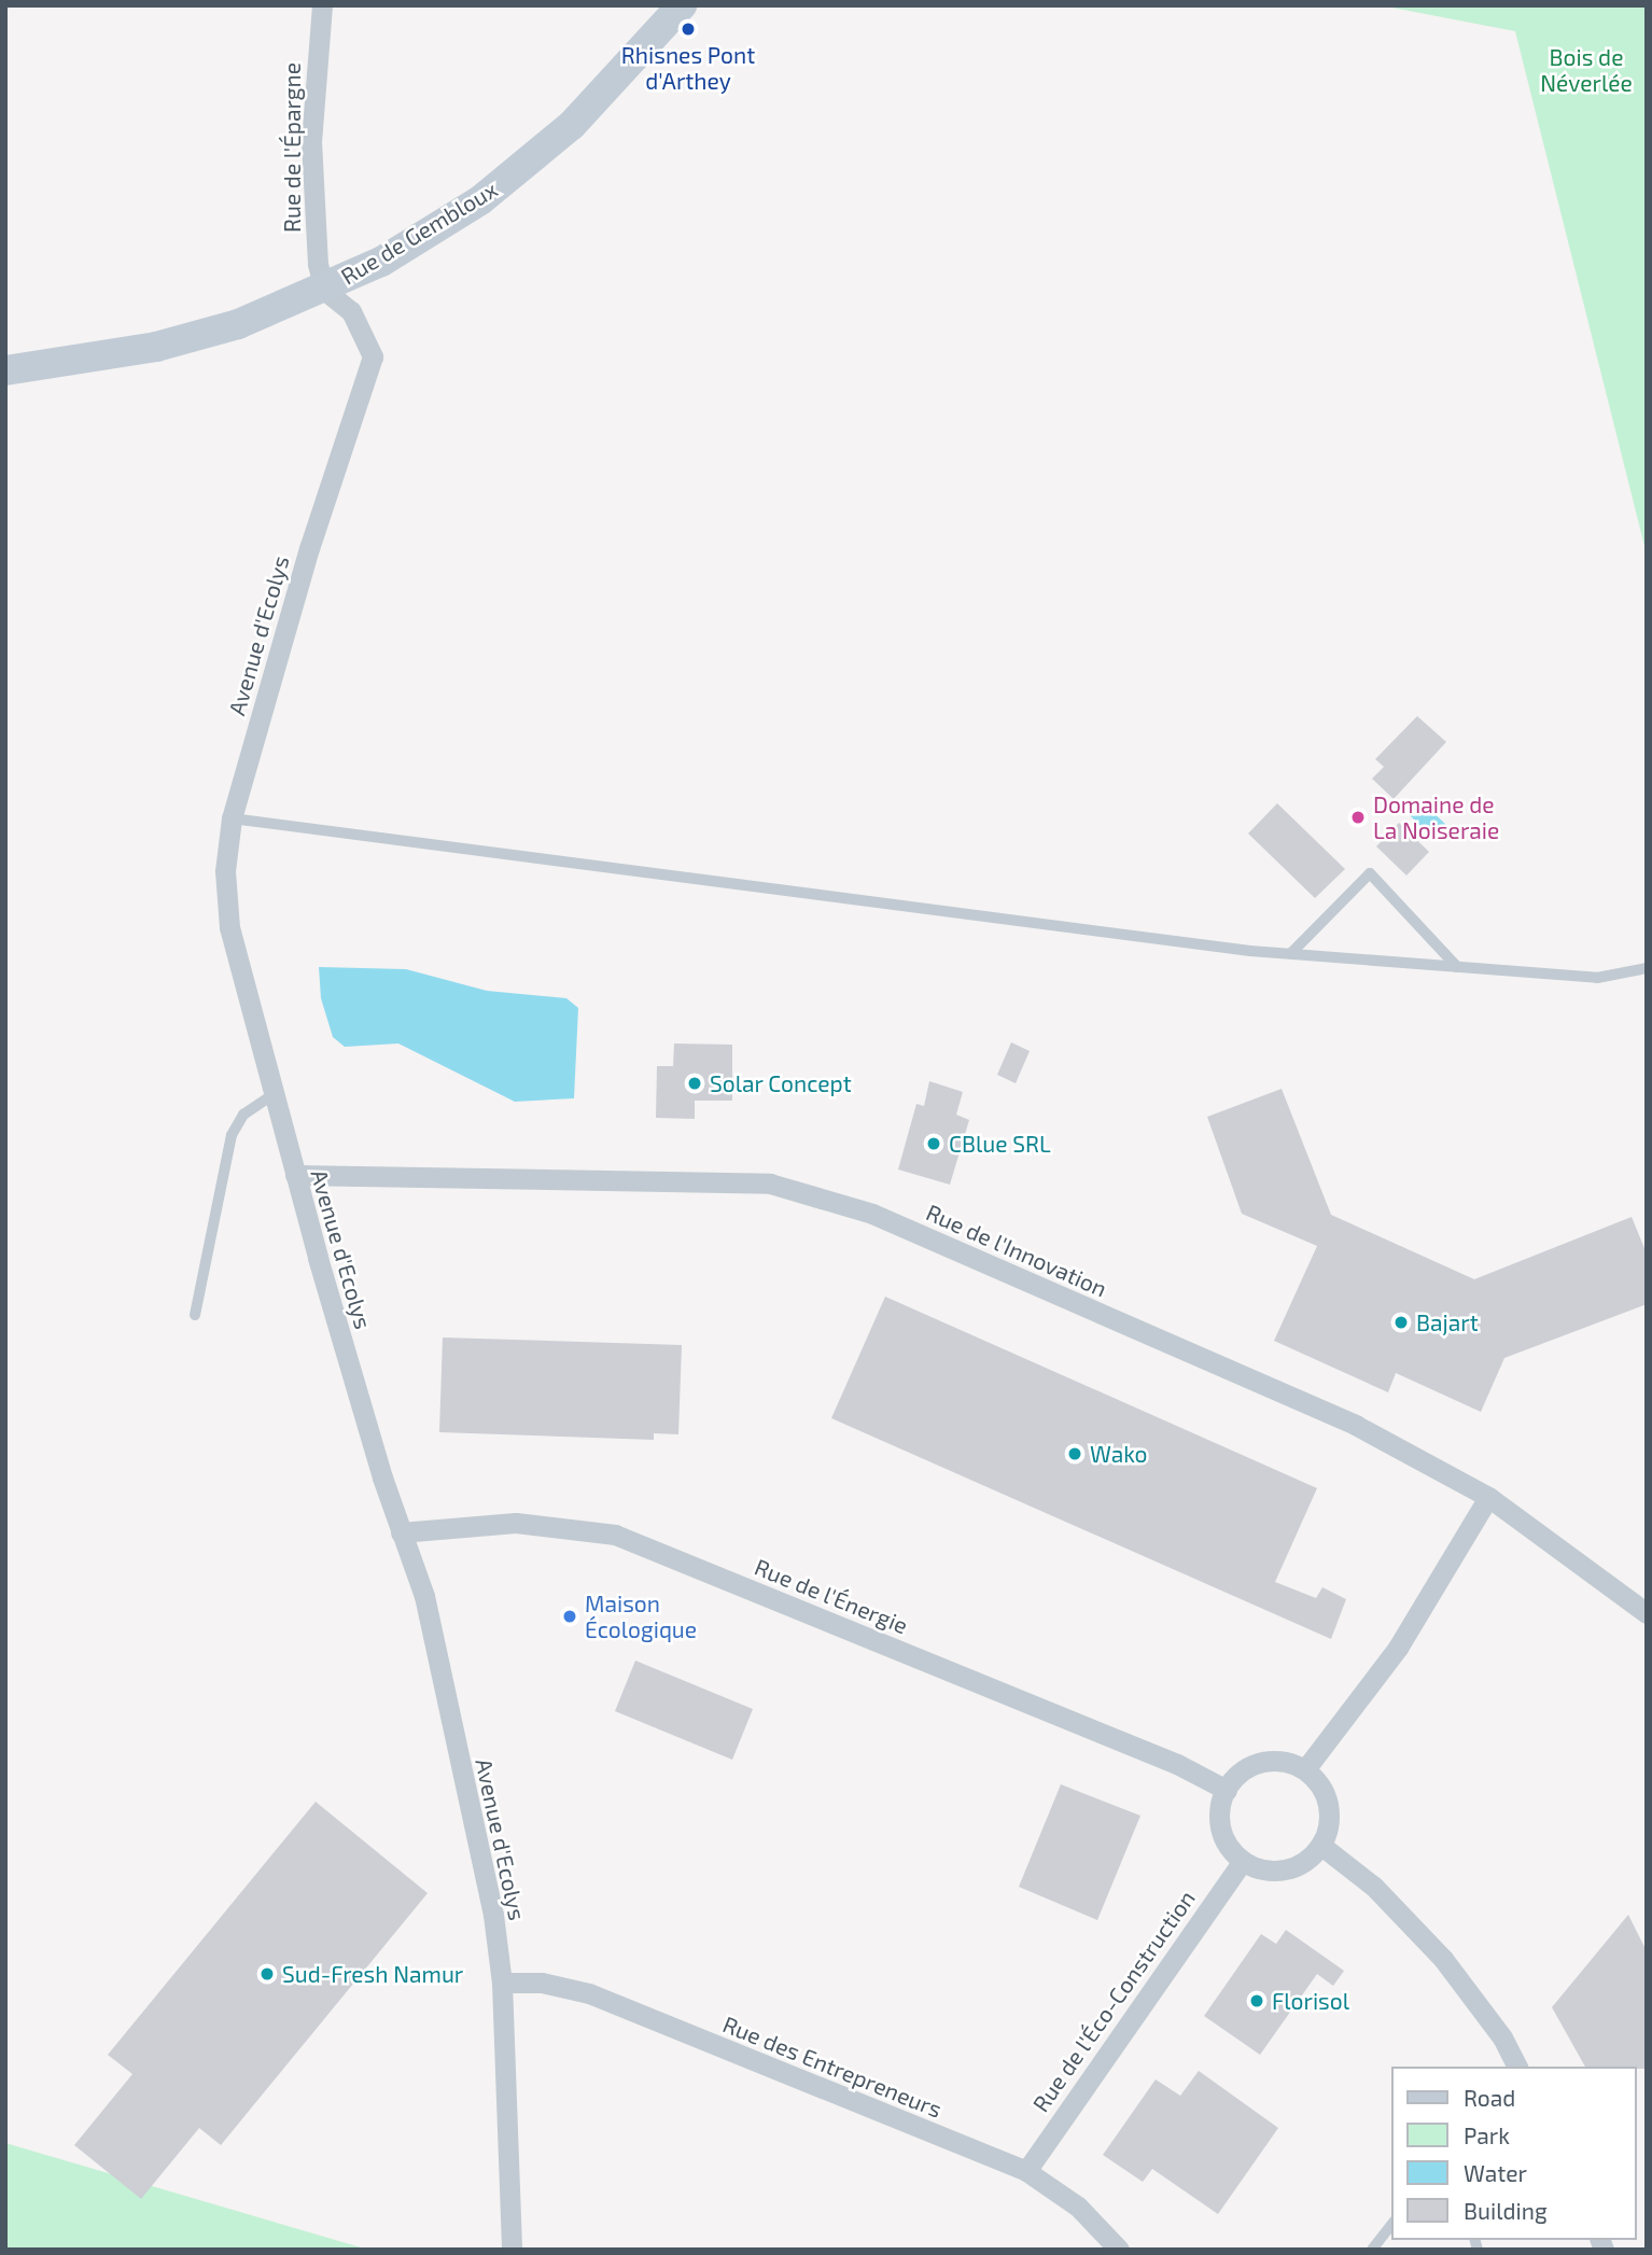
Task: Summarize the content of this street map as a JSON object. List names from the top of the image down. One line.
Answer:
{"streets":{"main road":["Rue de Gembloux"],"street":["Rue de l'Épargne","Avenue d'Ecolys","Rue de l'Innovation","Rue de l'Énergie","Rue de l'Éco-Construction","Rue des Entrepreneurs"]},"crossings":[["Rue de l'Épargne","Rue de Gembloux"],["Rue de l'Épargne","Avenue d'Ecolys"],["Rue de Gembloux","Avenue d'Ecolys"],["Avenue d'Ecolys","Rue de l'Innovation"],["Avenue d'Ecolys","Rue de l'Énergie"],["Avenue d'Ecolys","Rue des Entrepreneurs"],["Rue de l'Énergie","Rue de l'Éco-Construction"],["Rue de l'Éco-Construction","Rue des Entrepreneurs"]],"parks":["Bois de Néverlée"],"places":["Rhisnes Pont d'Arthey","Domaine de La Noiseraie","Solar Concept","CBlue SRL","Bajart","Wako","Maison Écologique","Sud-Fresh Namur","Florisol"],"legend":["Road","Park","Water","Building"]}
